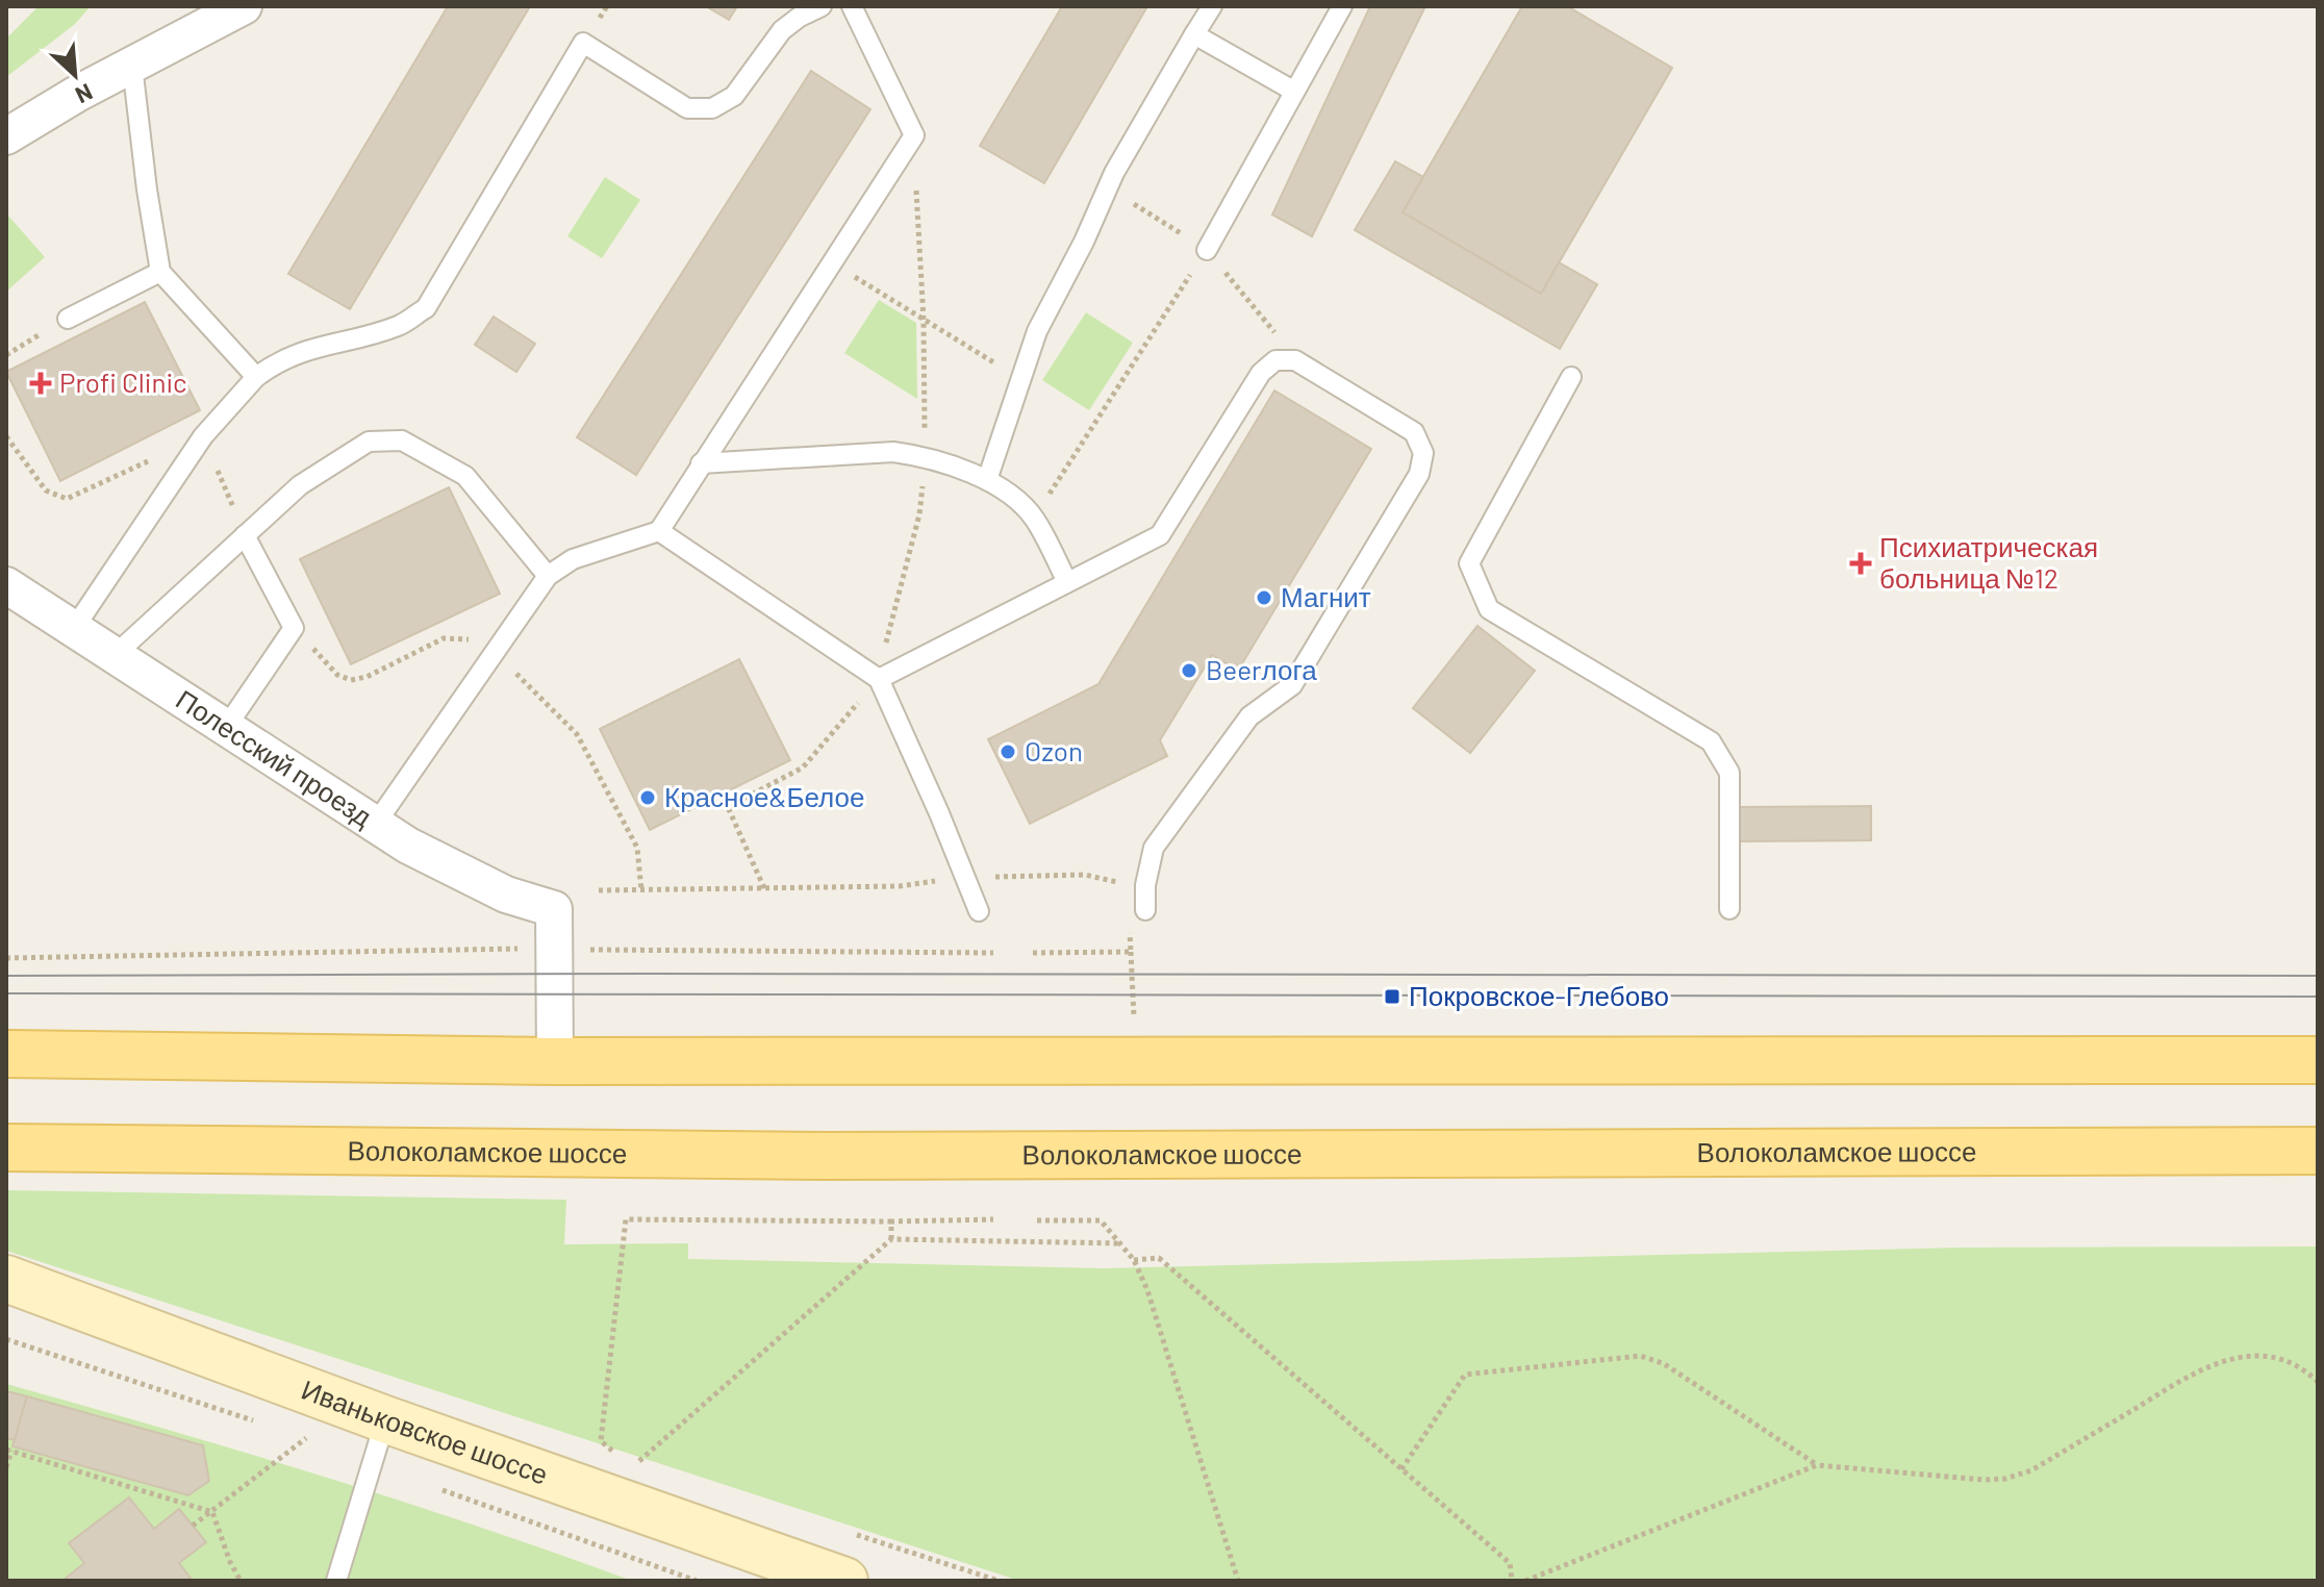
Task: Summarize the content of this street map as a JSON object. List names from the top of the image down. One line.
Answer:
{"streets":{"main road":["Волоколамское шоссе"],"street":["Полесский проезд","Иваньковское шоссе"]},"places":{"health":["Profi Clinic","Психиатрическая больница №12"],"other":["Магнит","Beerлога","Ozon","Красное&Белое"],"transit":["Покровское-Глебово"]},"north":"bottom right"}
